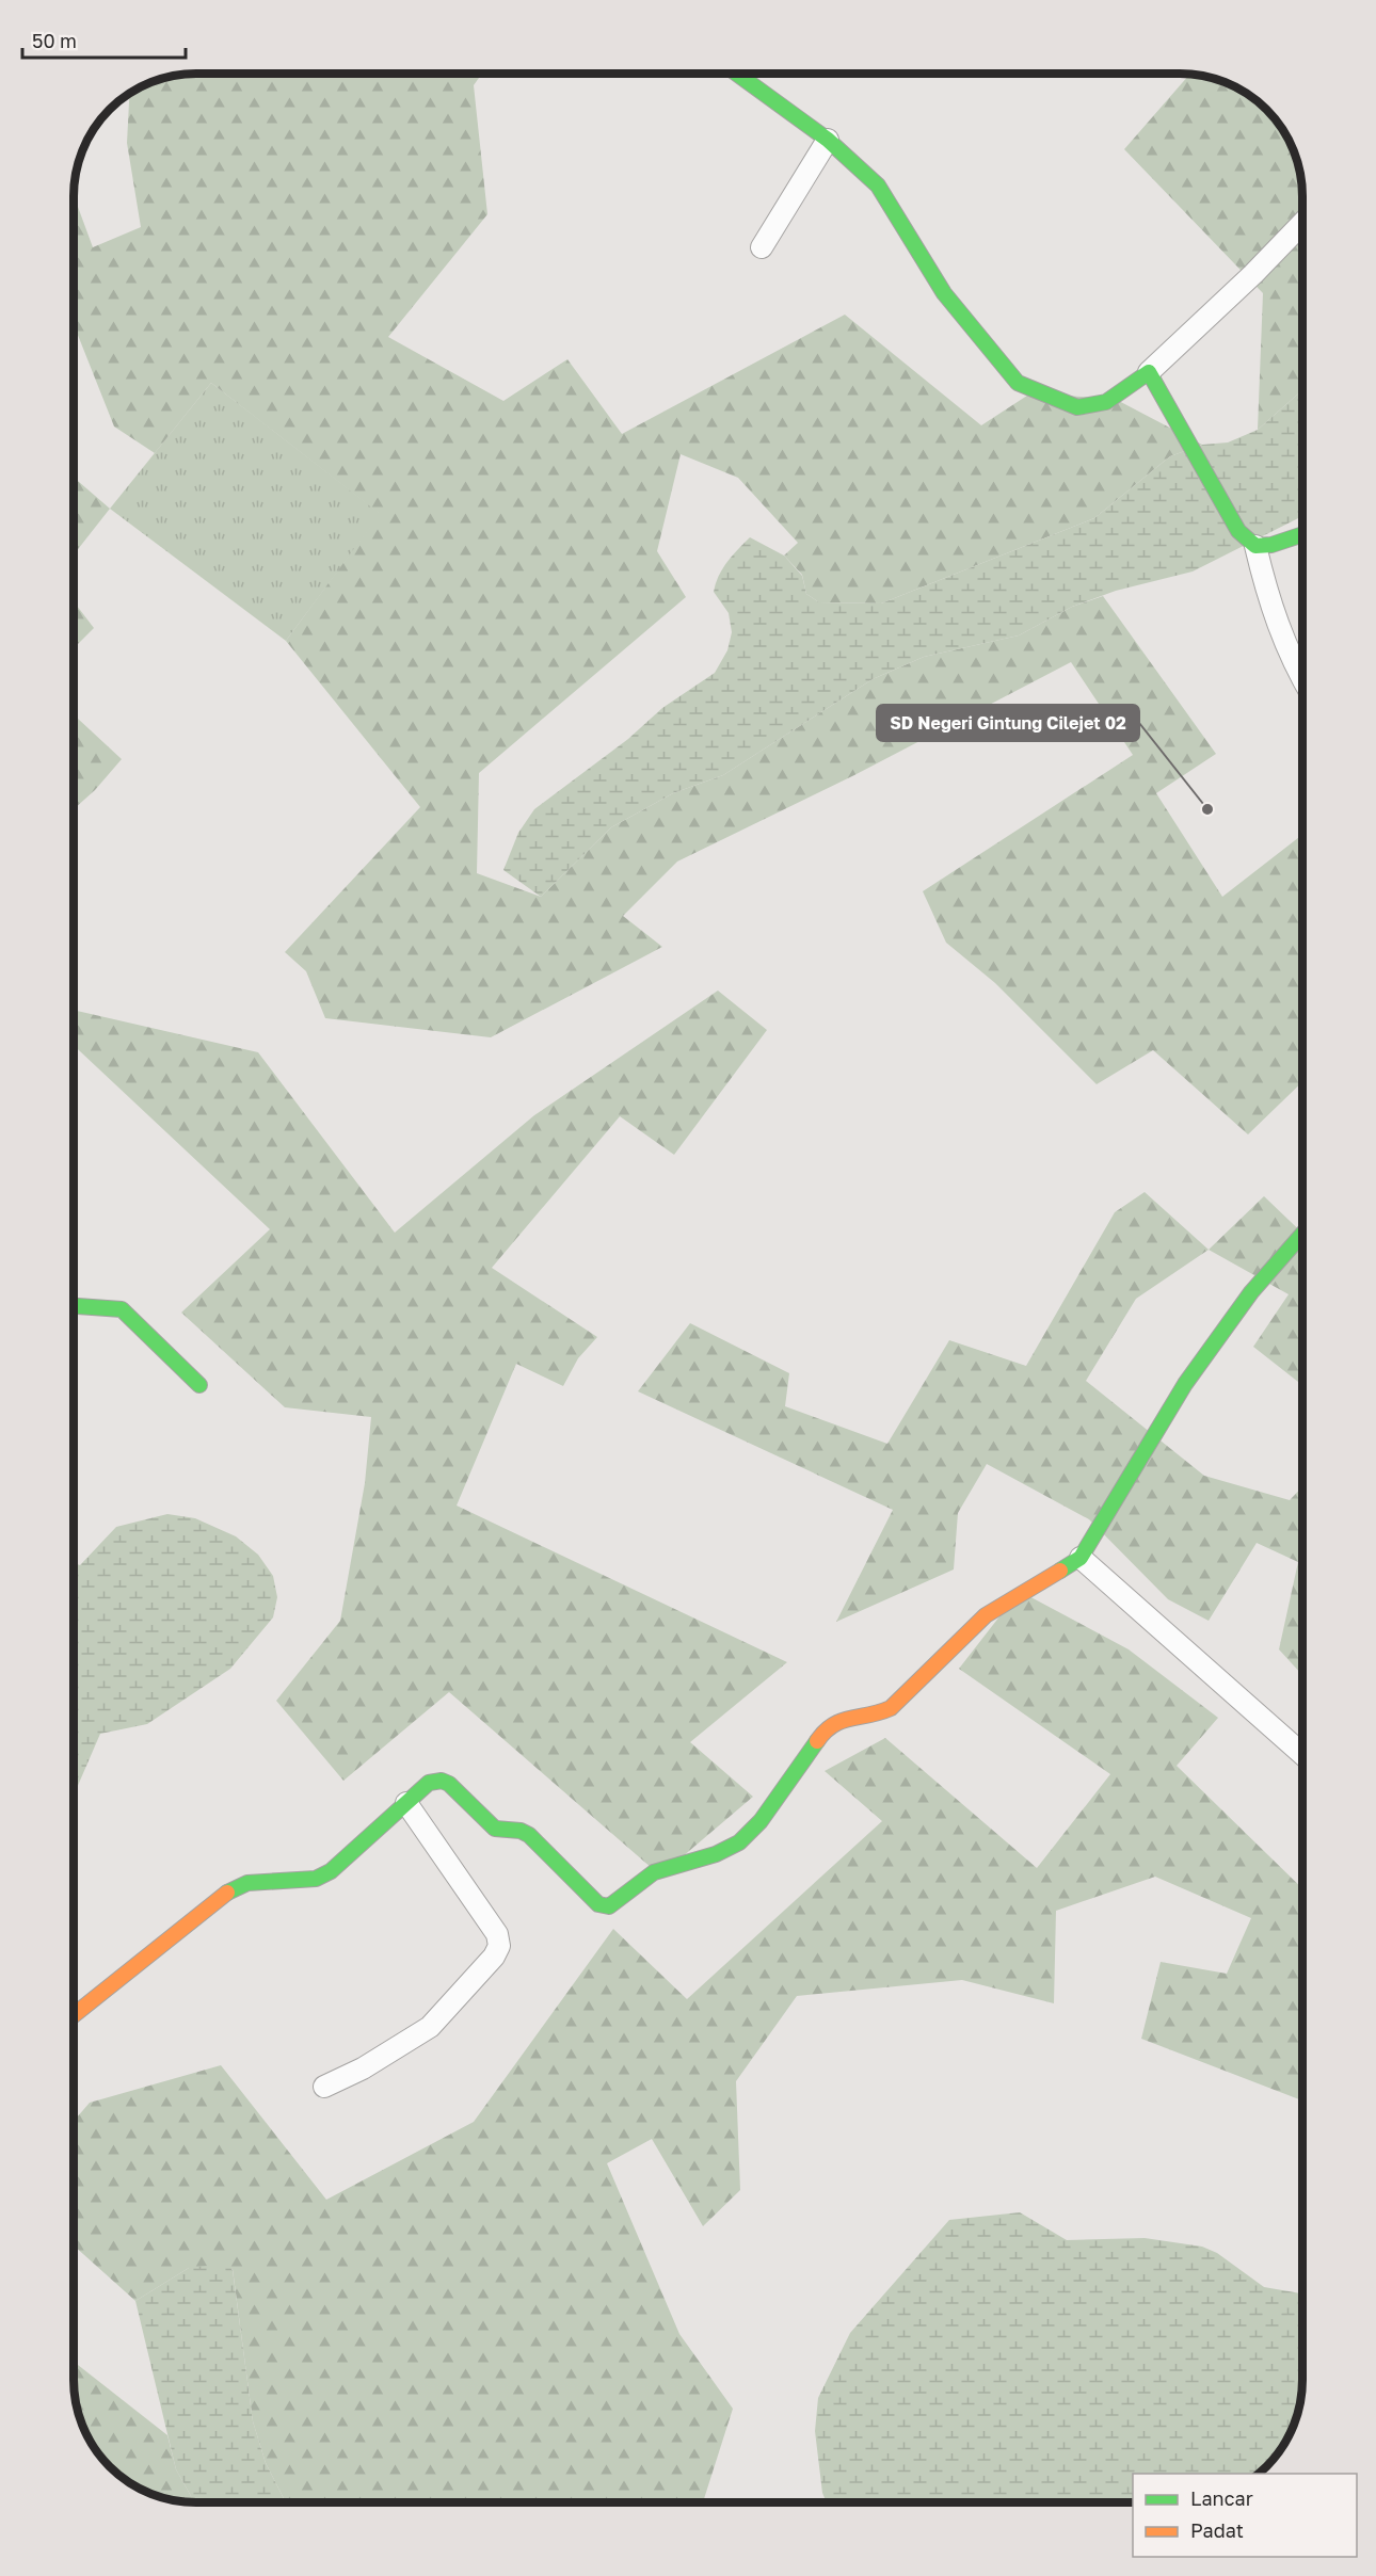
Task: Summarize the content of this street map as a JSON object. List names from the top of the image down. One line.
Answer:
{"places":["SD Negeri Gintung Cilejet 02"],"legend":["Lancar","Padat"],"scale_bar":"50 m"}
